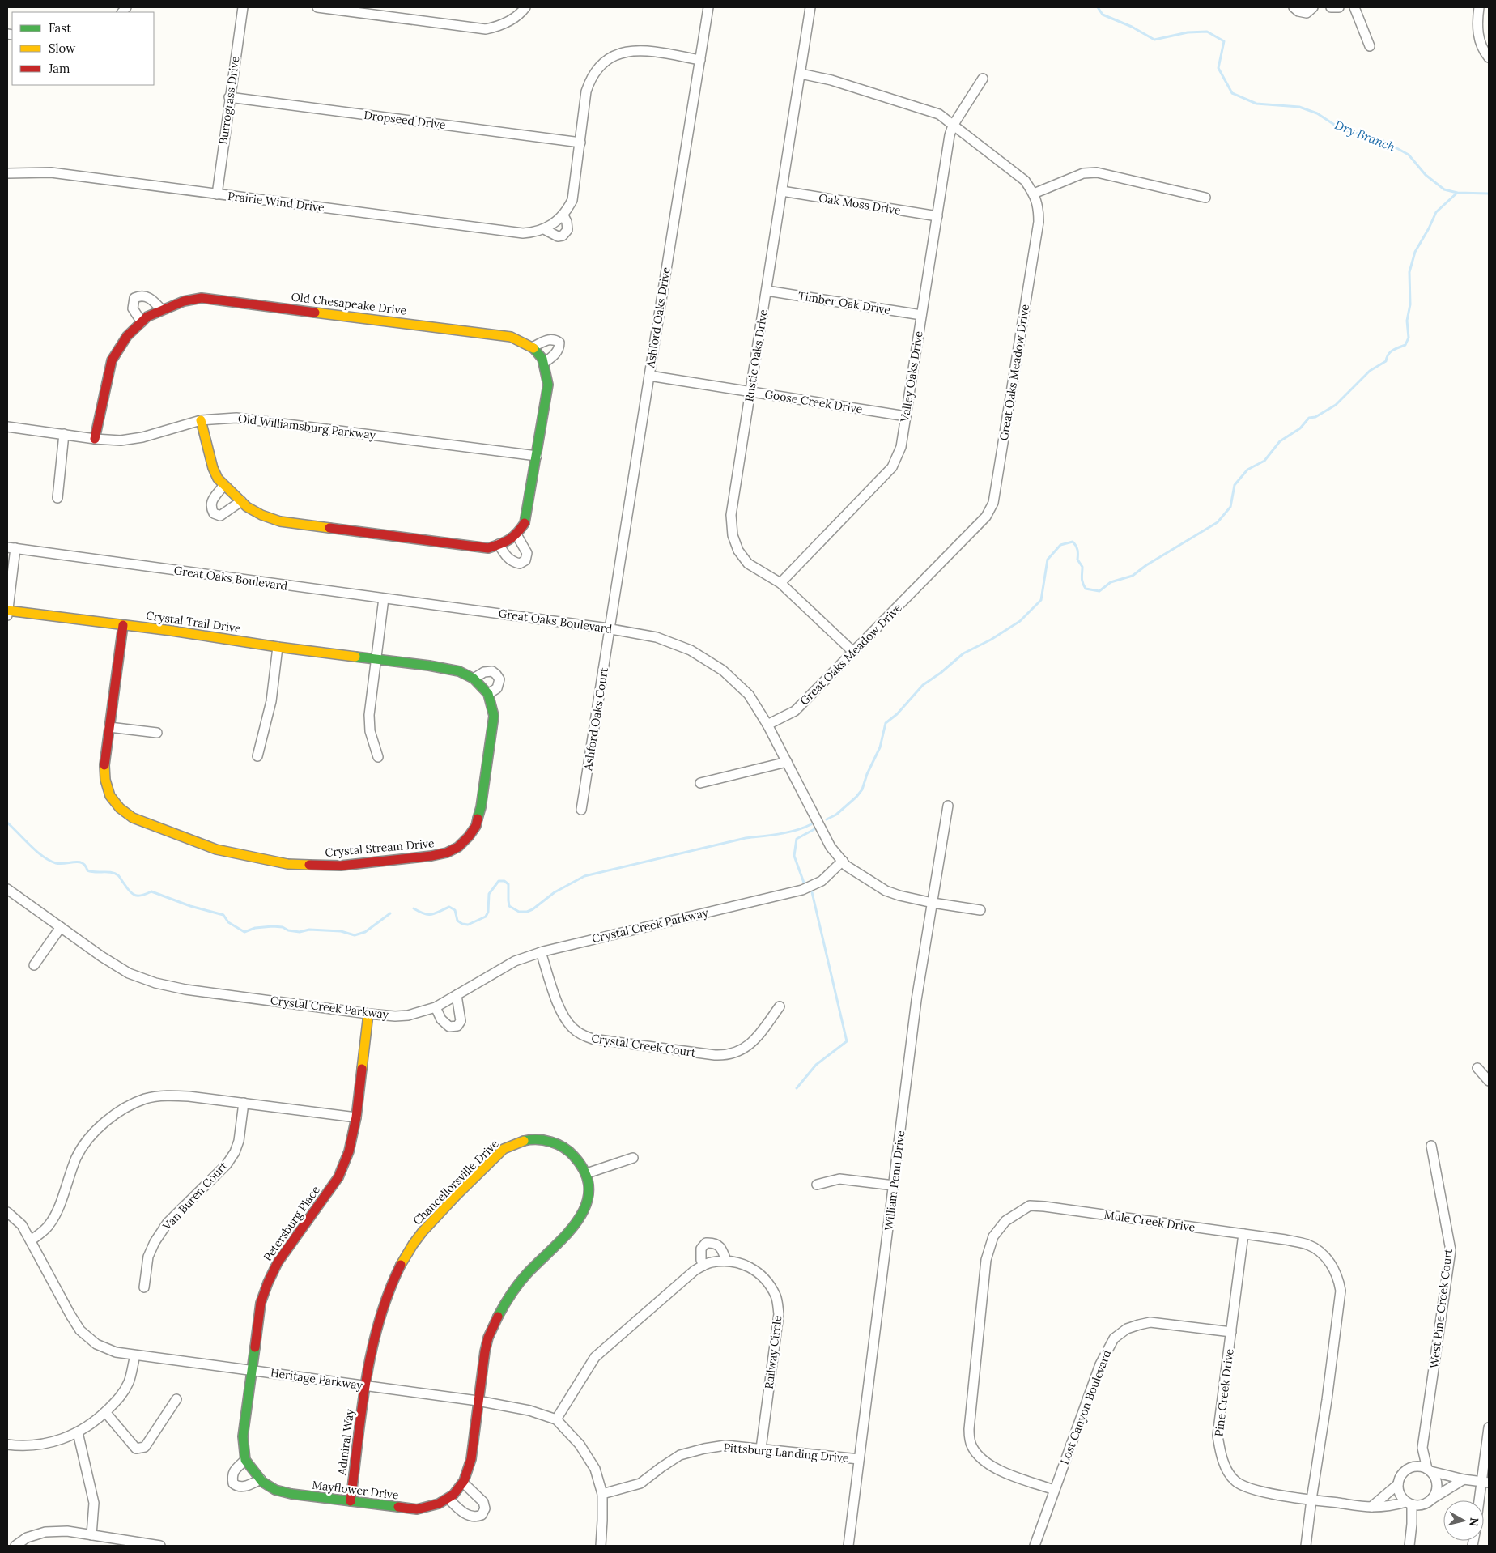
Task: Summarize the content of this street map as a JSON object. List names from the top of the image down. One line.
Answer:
{"streets":{"street":["Burrograss Drive","Dropseed Drive","Prairie Wind Drive","Oak Moss Drive","Timber Oak Drive","Old Chesapeake Drive","Ashford Oaks Drive","Rustic Oaks Drive","Great Oaks Meadow Drive","Valley Oaks Drive","Goose Creek Drive","Old Williamsburg Parkway","Great Oaks Boulevard","Crystal Trail Drive","Ashford Oaks Court","Crystal Stream Drive","Crystal Creek Parkway","Crystal Creek Court","William Penn Drive","Chancellorsville Drive","Van Buren Court","Mule Creek Drive","Petersburg Place","West Pine Creek Court","Railway Circle","Heritage Parkway","Pine Creek Drive","Lost Canyon Boulevard","Admiral Way","Pittsburg Landing Drive","Mayflower Drive"]},"crossings":[["Burrograss Drive","Dropseed Drive"],["Burrograss Drive","Prairie Wind Drive"],["Dropseed Drive","Prairie Wind Drive"],["Prairie Wind Drive","Ashford Oaks Drive"],["Oak Moss Drive","Rustic Oaks Drive"],["Oak Moss Drive","Valley Oaks Drive"],["Timber Oak Drive","Rustic Oaks Drive"],["Timber Oak Drive","Valley Oaks Drive"],["Old Chesapeake Drive","Old Williamsburg Parkway"],["Ashford Oaks Drive","Goose Creek Drive"],["Ashford Oaks Drive","Great Oaks Boulevard"],["Ashford Oaks Drive","Ashford Oaks Court"],["Rustic Oaks Drive","Great Oaks Meadow Drive"],["Rustic Oaks Drive","Valley Oaks Drive"],["Rustic Oaks Drive","Goose Creek Drive"],["Great Oaks Meadow Drive","Valley Oaks Drive"],["Great Oaks Meadow Drive","Great Oaks Boulevard"],["Valley Oaks Drive","Goose Creek Drive"],["Great Oaks Boulevard","Ashford Oaks Court"],["Great Oaks Boulevard","Crystal Creek Parkway"],["Great Oaks Boulevard","William Penn Drive"],["Crystal Trail Drive","Crystal Stream Drive"],["Crystal Creek Parkway","Crystal Creek Court"],["Crystal Creek Parkway","Petersburg Place"],["William Penn Drive","Pittsburg Landing Drive"],["Chancellorsville Drive","Heritage Parkway"],["Chancellorsville Drive","Admiral Way"],["Chancellorsville Drive","Mayflower Drive"],["Mule Creek Drive","Pine Creek Drive"],["Mule Creek Drive","Lost Canyon Boulevard"],["Petersburg Place","Heritage Parkway"],["West Pine Creek Court","Pine Creek Drive"],["Railway Circle","Heritage Parkway"],["Railway Circle","Pittsburg Landing Drive"],["Heritage Parkway","Admiral Way"],["Heritage Parkway","Pittsburg Landing Drive"],["Heritage Parkway","Mayflower Drive"],["Pine Creek Drive","Lost Canyon Boulevard"],["Admiral Way","Mayflower Drive"]],"water":["Dry Branch"],"legend":["Fast","Slow","Jam"],"north":"right"}
